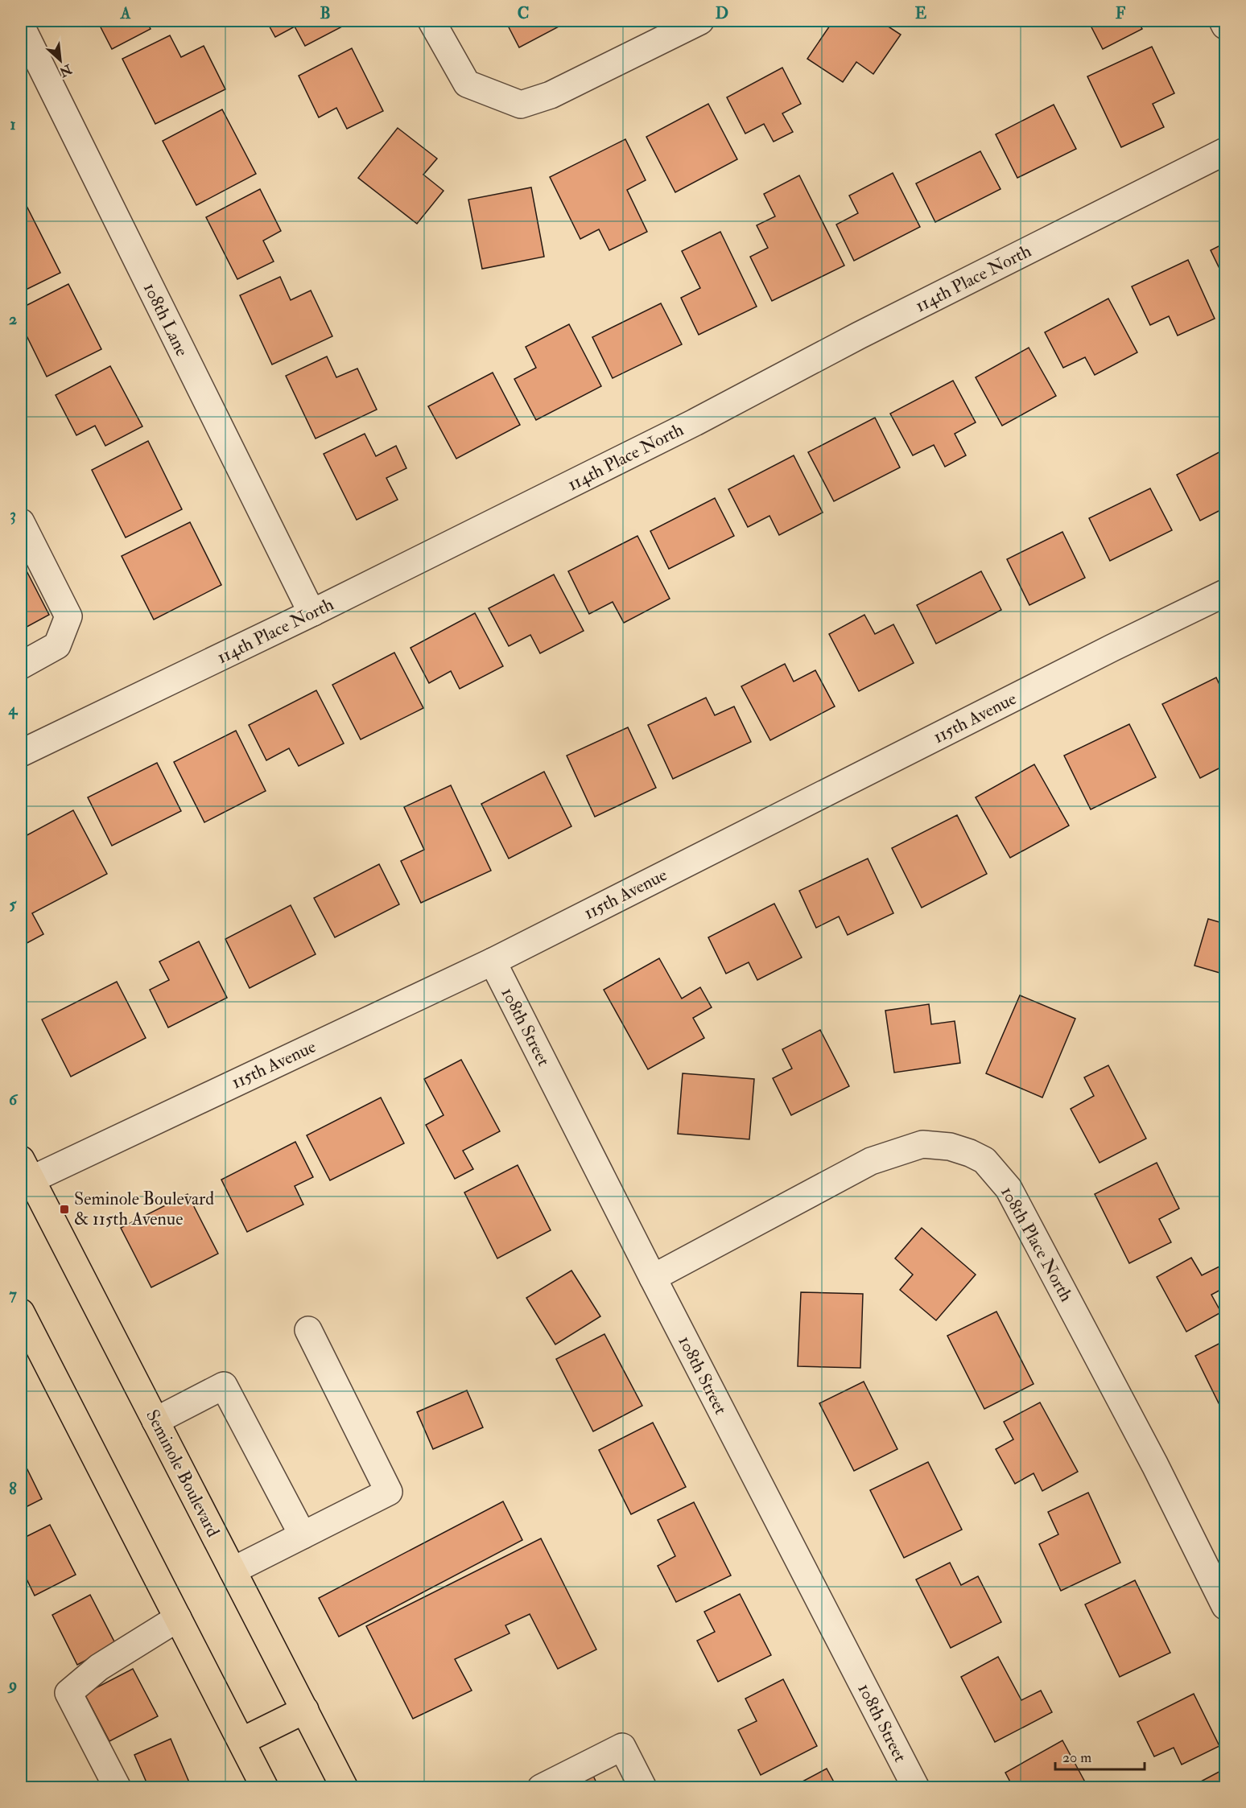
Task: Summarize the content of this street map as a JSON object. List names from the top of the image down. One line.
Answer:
{"streets":{"main road":["Seminole Boulevard"],"street":["114th Place North","108th Lane","115th Avenue","108th Street","108th Place North"]},"crossings":[["114th Place North","108th Lane"],["115th Avenue","108th Street"],["115th Avenue","Seminole Boulevard"],["108th Street","108th Place North"]],"places":{"transit":["Seminole Boulevard & 115th Avenue"]},"scale_bar":"20 m","north":"bottom right","grid":{"columns":["A","B","C","D","E","F"],"rows":["1","2","3","4","5","6","7","8","9"]}}
